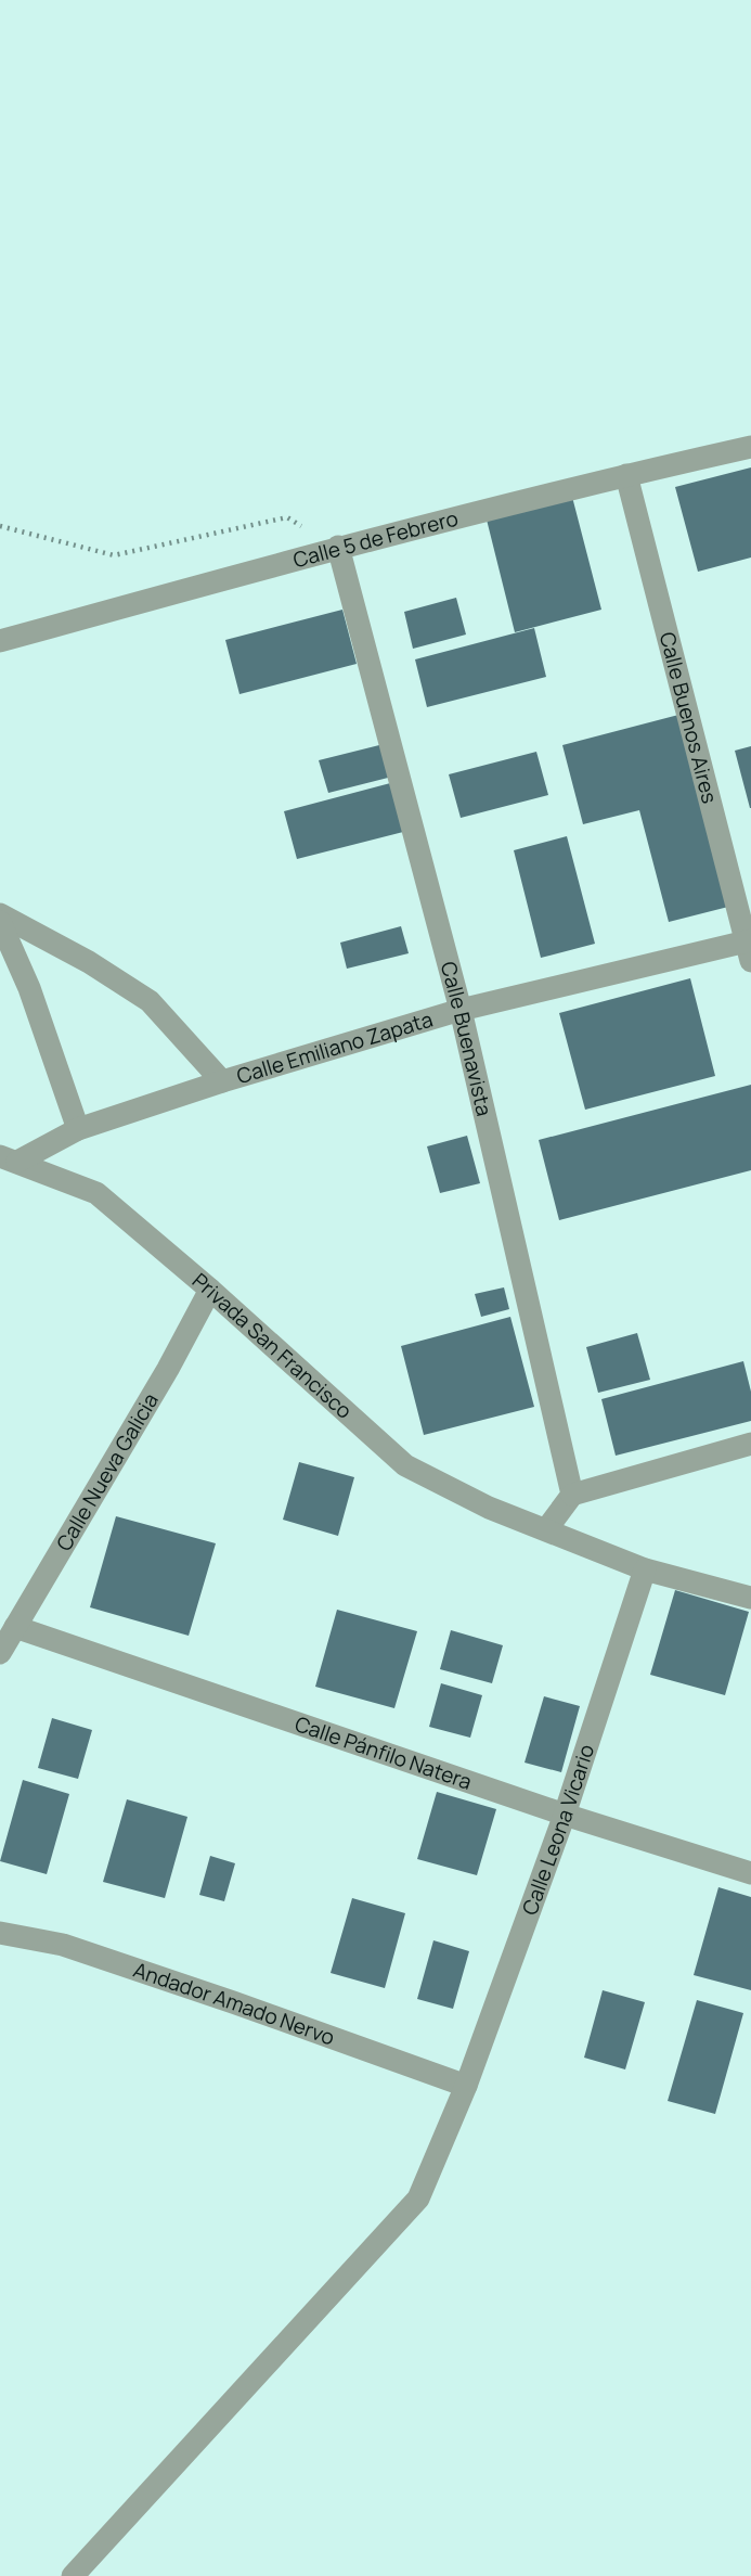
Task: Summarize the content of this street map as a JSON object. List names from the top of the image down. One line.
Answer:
{"streets":{"street":["Calle 5 de Febrero","Calle Buenos Aires","Calle Buenavista","Calle Emiliano Zapata","Privada San Francisco","Calle Nueva Galicia","Calle Pánfilo Natera","Calle Leona Vicario","Andador Amado Nervo"]},"crossings":[["Calle 5 de Febrero","Calle Buenos Aires"],["Calle 5 de Febrero","Calle Buenavista"],["Calle Buenos Aires","Calle Emiliano Zapata"],["Calle Buenavista","Calle Emiliano Zapata"],["Calle Emiliano Zapata","Privada San Francisco"],["Privada San Francisco","Calle Nueva Galicia"],["Privada San Francisco","Calle Leona Vicario"],["Calle Nueva Galicia","Calle Pánfilo Natera"],["Calle Pánfilo Natera","Calle Leona Vicario"],["Calle Leona Vicario","Andador Amado Nervo"]]}
